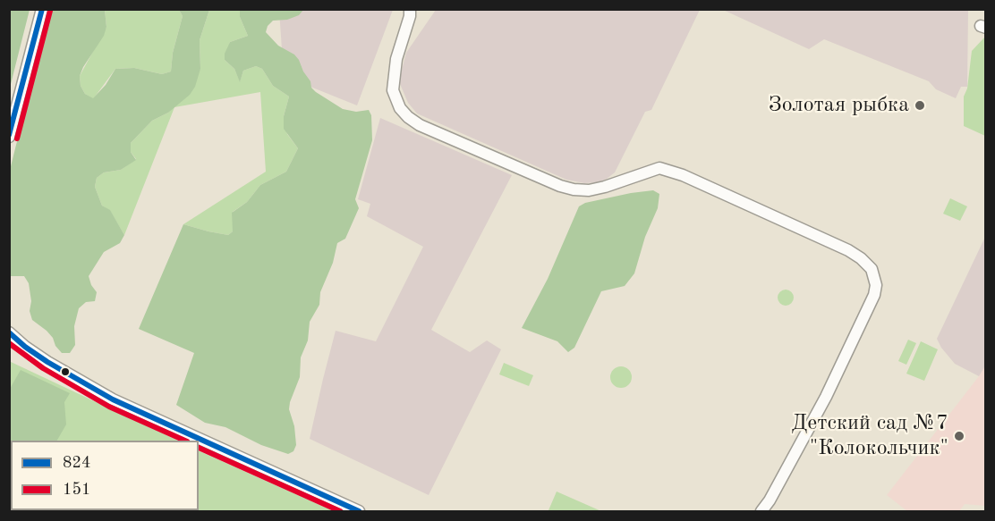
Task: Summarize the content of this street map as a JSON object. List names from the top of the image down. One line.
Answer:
{"places":["Золотая рыбка","Детский сад №7 \"Колокольчик\""],"lines":["transit line 824","transit line 151"],"legend":["824","151"]}
